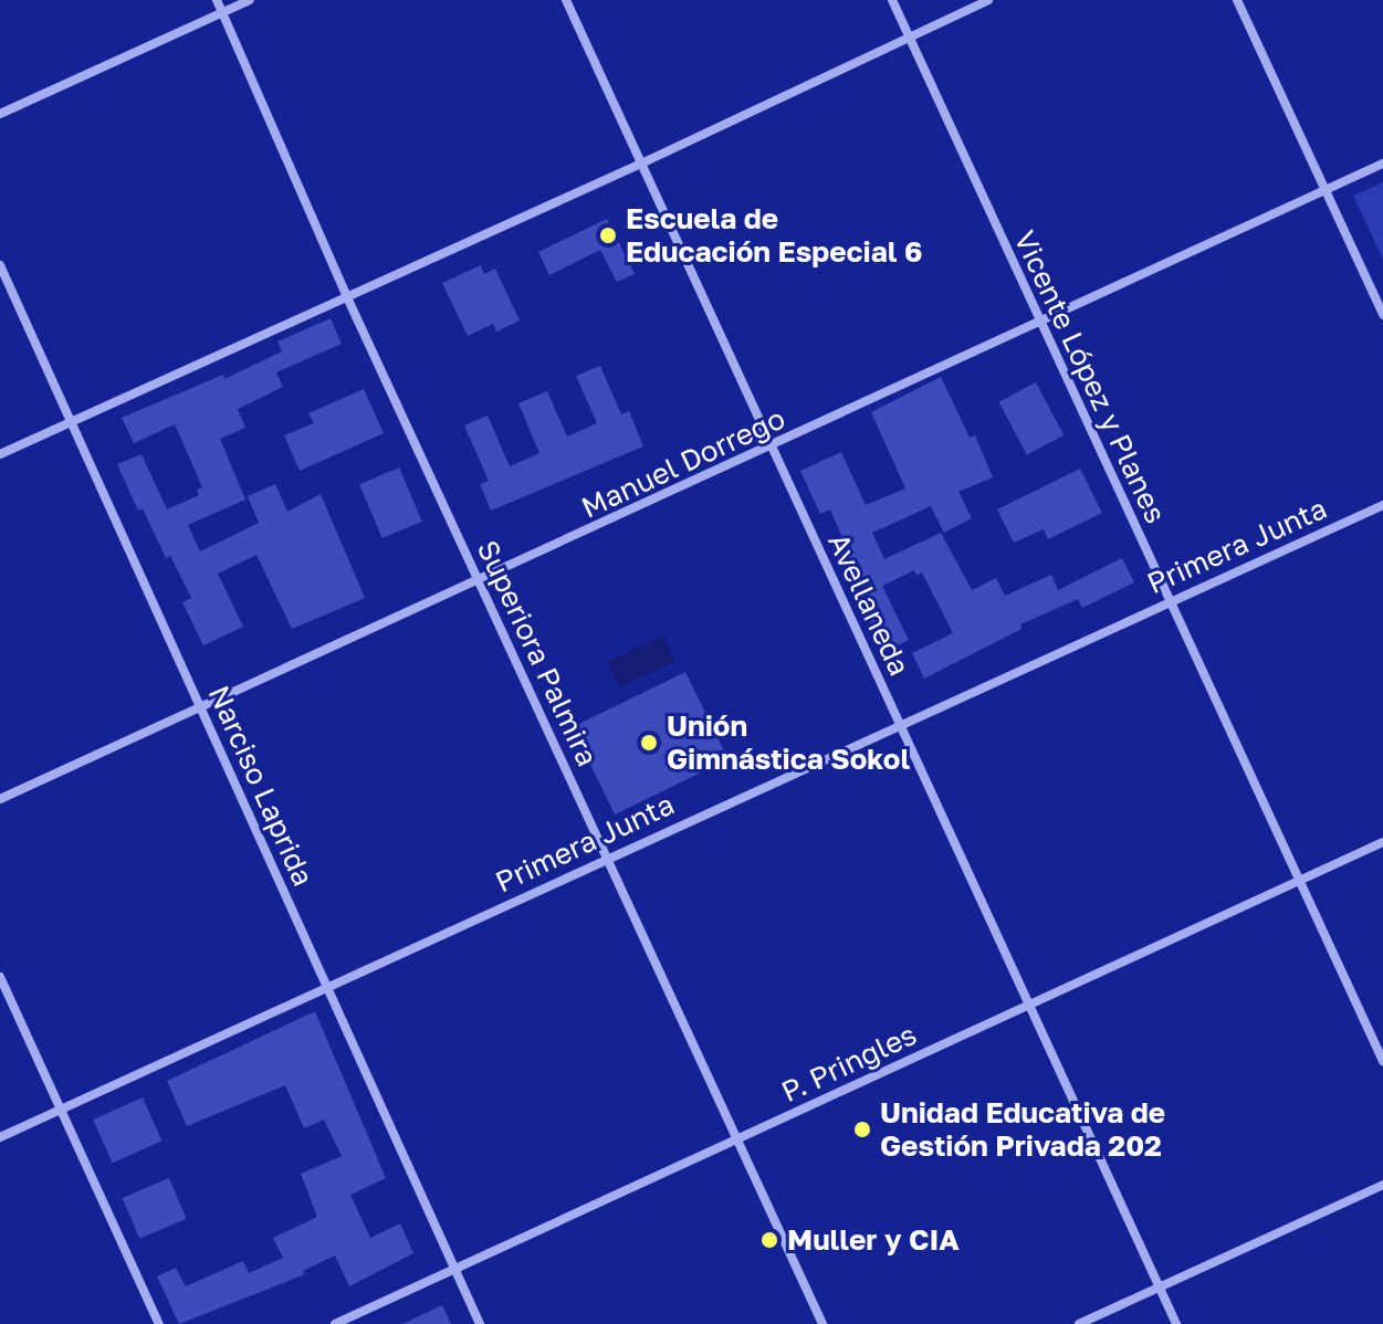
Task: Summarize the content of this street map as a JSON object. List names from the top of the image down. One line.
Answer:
{"streets":{"street":["Vicente López y Planes","Manuel Dorrego","Primera Junta","Avellaneda","Superiora Palmira","Narciso Laprida","P. Pringles"]},"crossings":[["Vicente López y Planes","Manuel Dorrego"],["Vicente López y Planes","Primera Junta"],["Vicente López y Planes","P. Pringles"],["Manuel Dorrego","Avellaneda"],["Manuel Dorrego","Superiora Palmira"],["Manuel Dorrego","Narciso Laprida"],["Primera Junta","Avellaneda"],["Primera Junta","Superiora Palmira"],["Primera Junta","Narciso Laprida"],["Avellaneda","P. Pringles"],["Superiora Palmira","P. Pringles"],["Narciso Laprida","P. Pringles"]],"places":["Escuela de Educación Especial 6","Unión Gimnástica Sokol","Unidad Educativa de Gestión Privada 202","Muller y CIA"]}
